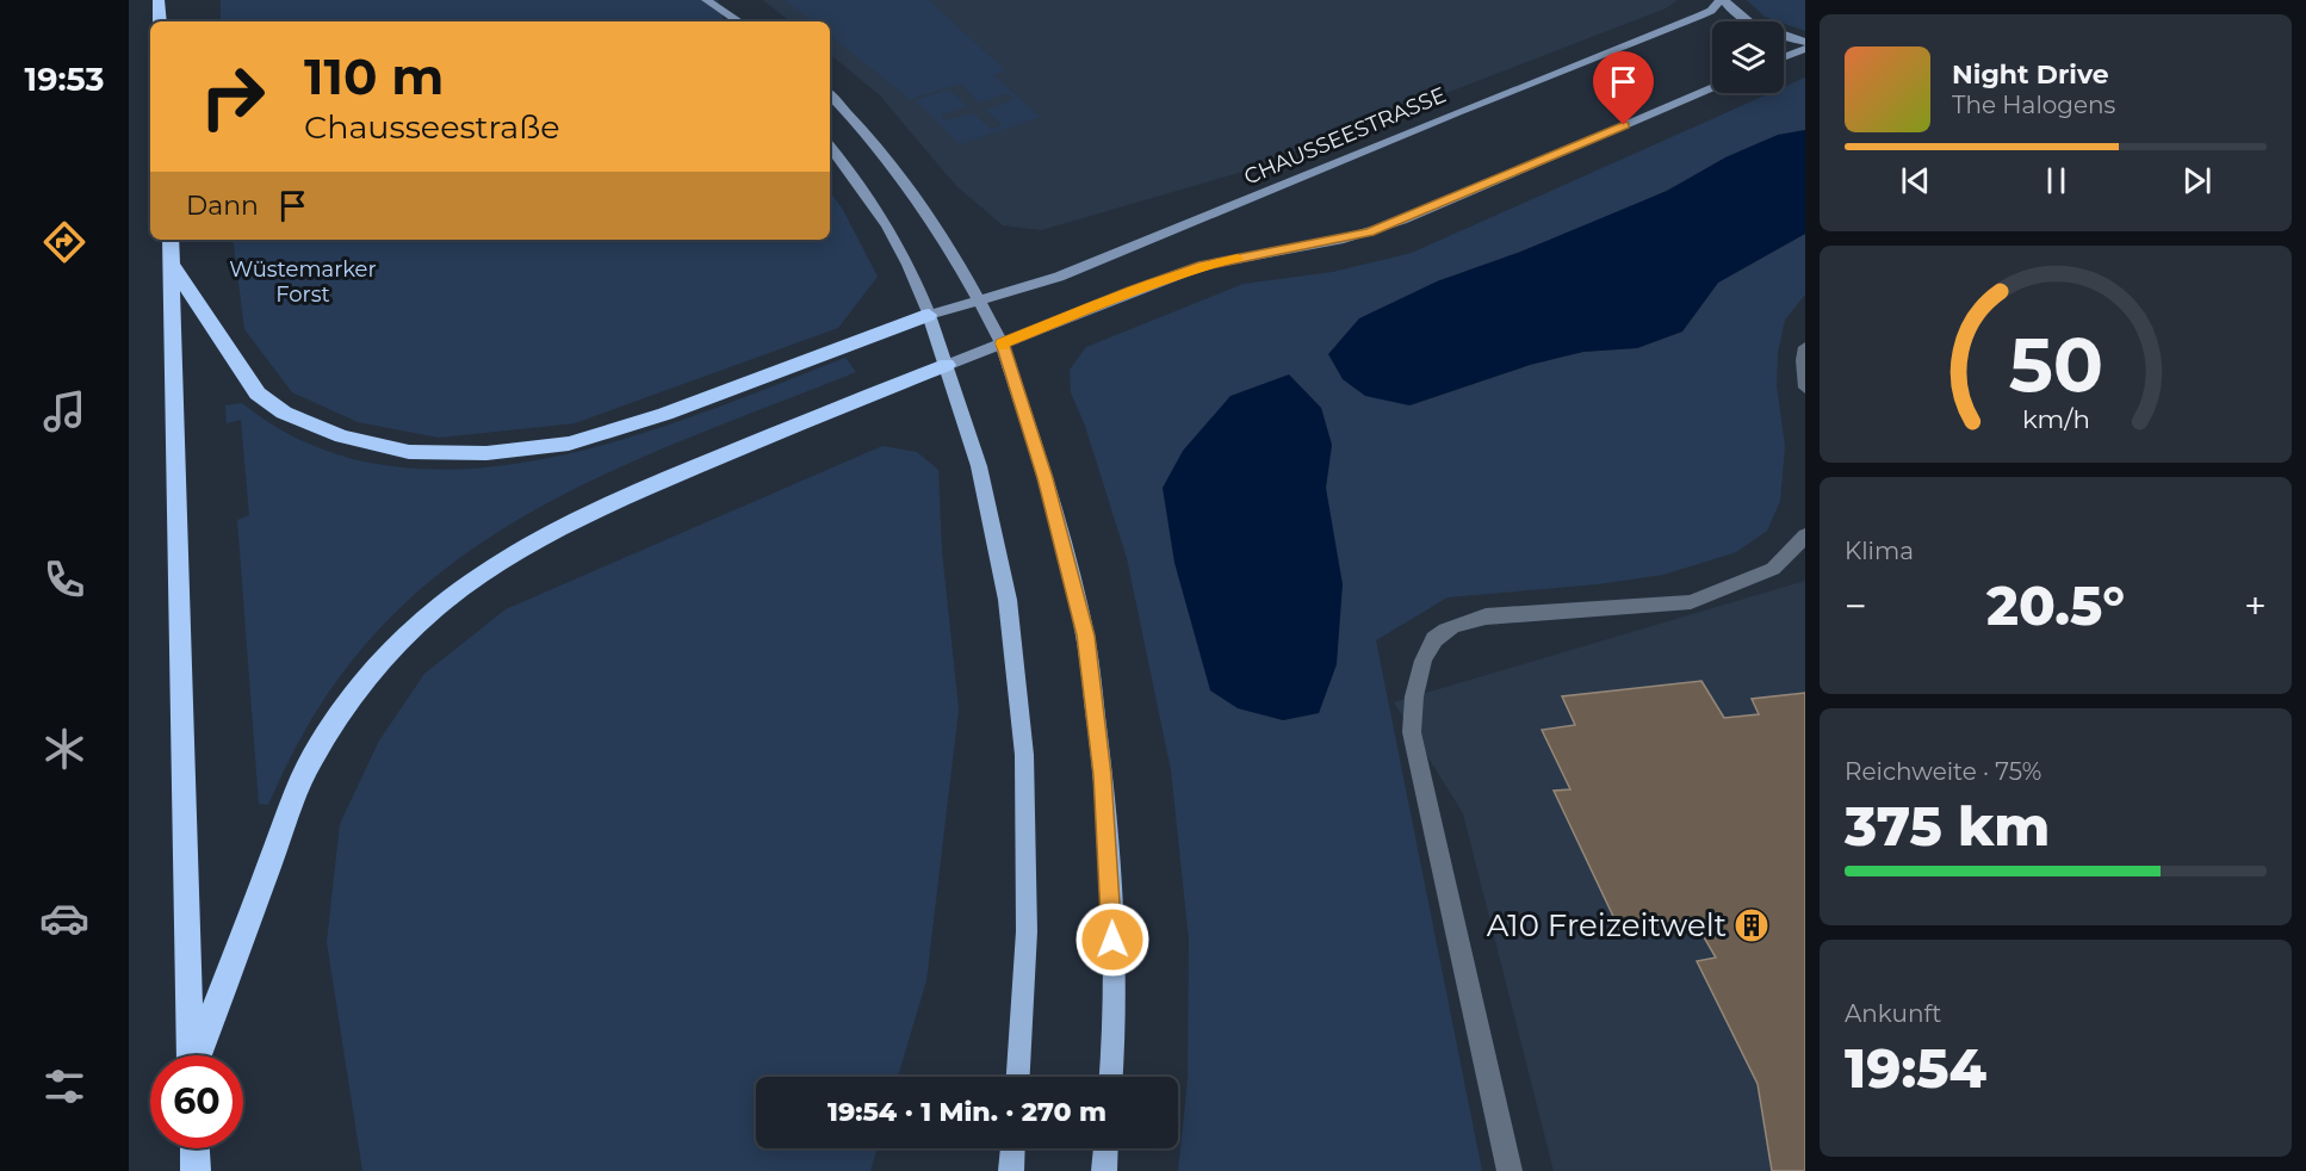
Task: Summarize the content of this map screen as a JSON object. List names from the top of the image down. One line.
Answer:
{"streets":{"street":["CHAUSSEESTRASSE"]},"parks":["Wüstemarker Forst"],"places":{"building":["A10 Freizeitwelt"]},"page":{"tabs":"19:53","turn":["110 m","Chausseestraße"],"song":["Night Drive","The Halogens"],"then":"Dann","tile":["Klima",["Reichweite · 75%","375 km"],["Ankunft","19:54"]],"heat":["−","20.5°","+"],"limit":"60","trip":"19:54 · 1 Min. · 270 m","gauge":["50","km/h"]}}
